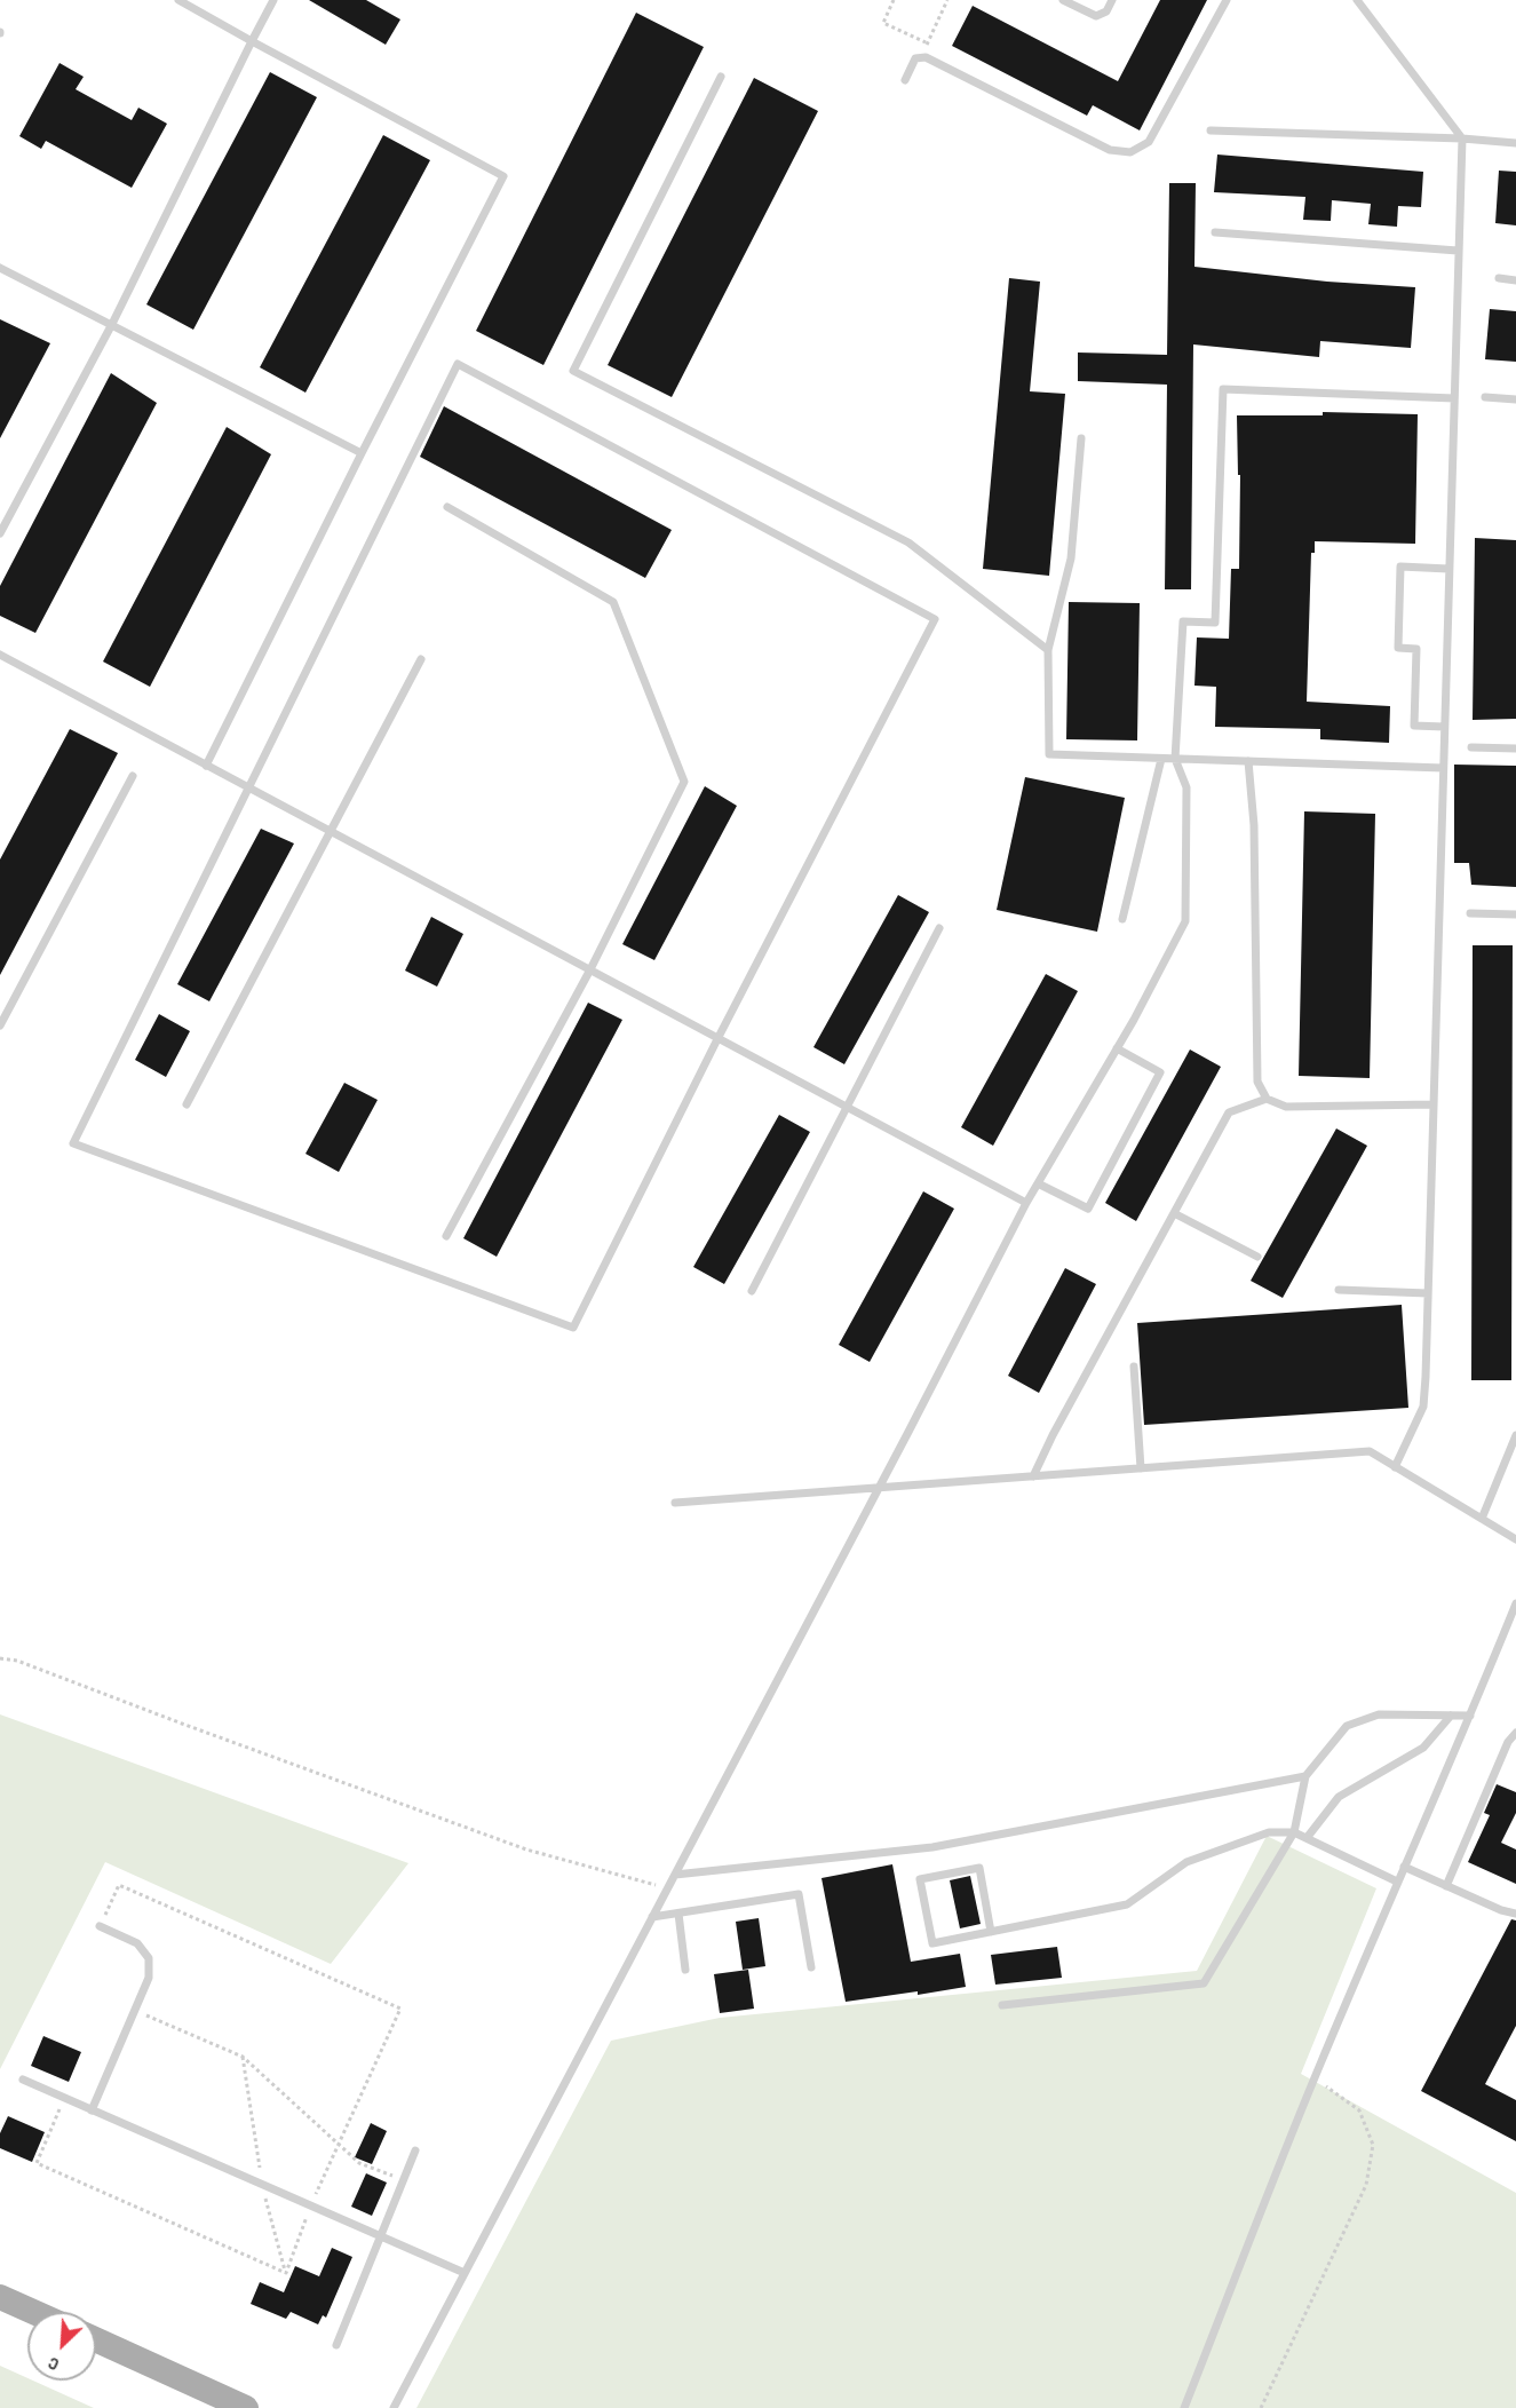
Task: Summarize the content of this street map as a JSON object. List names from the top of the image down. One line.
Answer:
{"north":"bottom left"}
